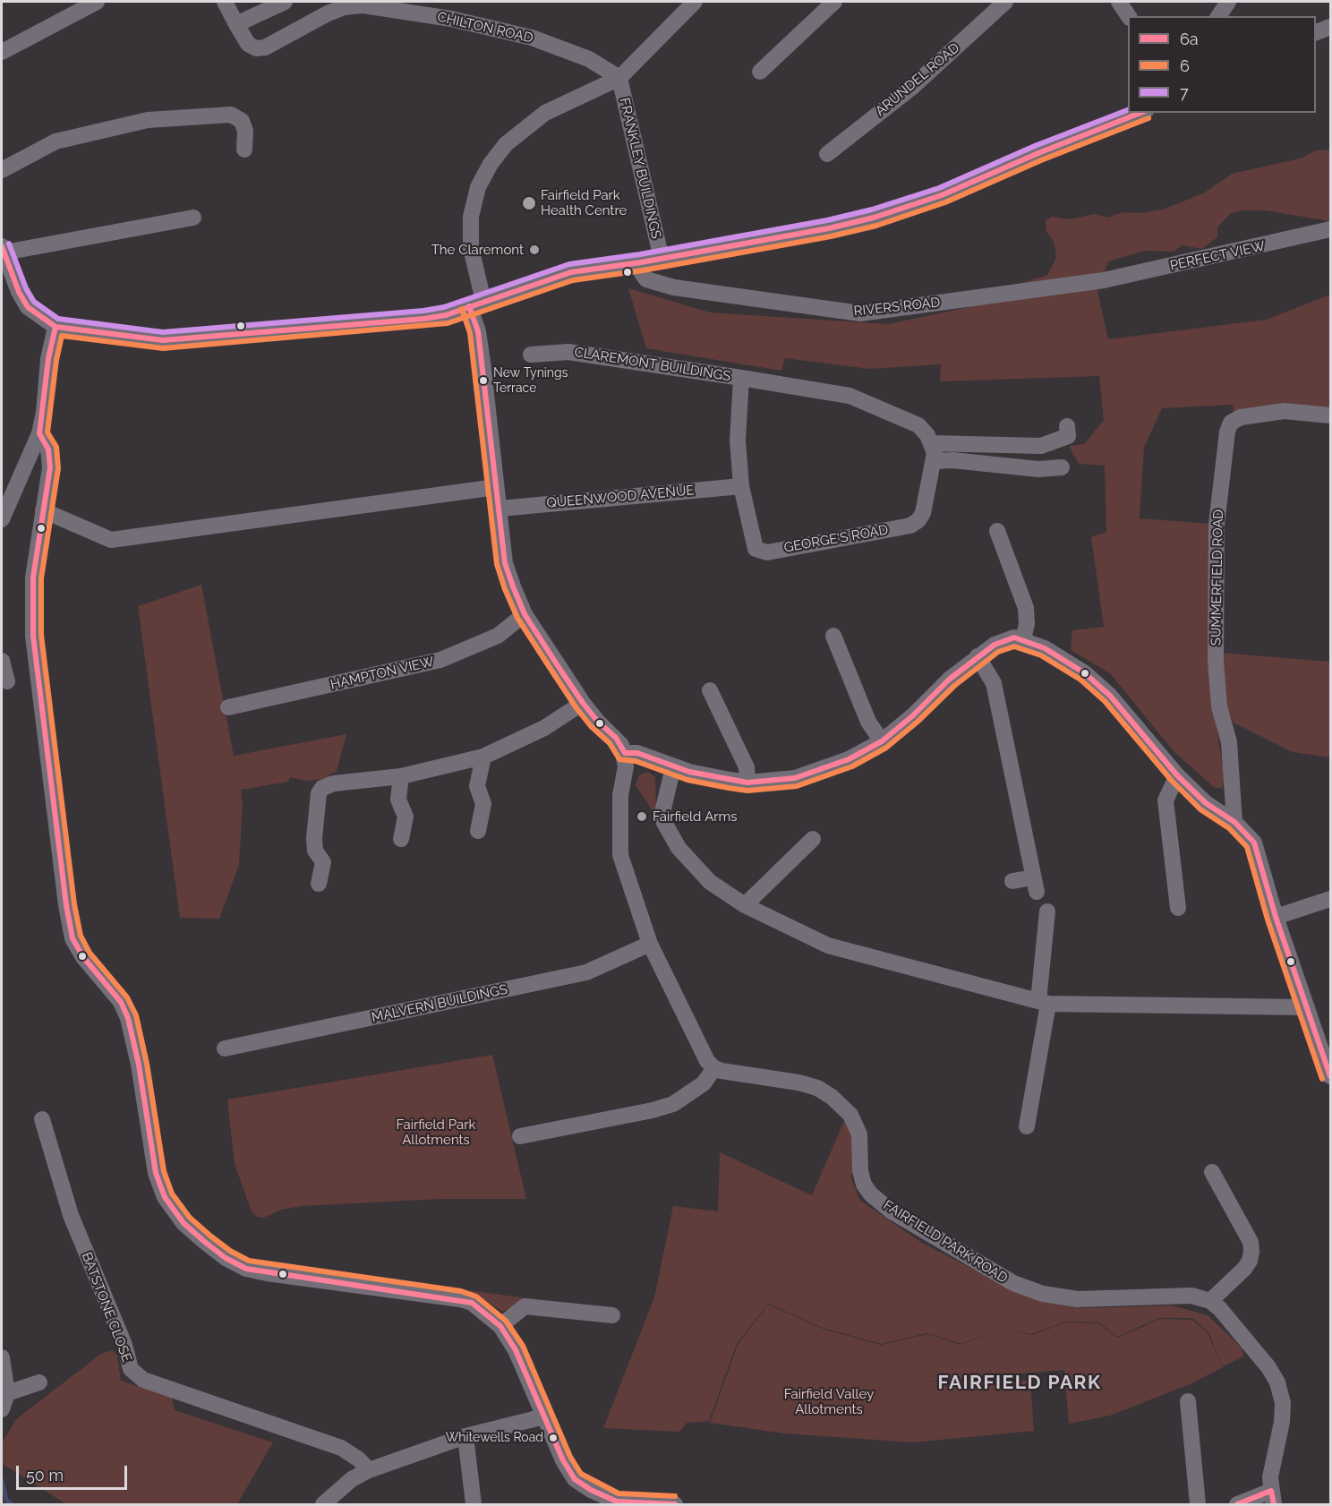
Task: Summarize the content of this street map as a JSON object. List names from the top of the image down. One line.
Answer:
{"streets":{"street":["CHILTON ROAD","ARUNDEL ROAD","FRANKLEY BUILDINGS","PERFECT VIEW","RIVERS ROAD","CLAREMONT BUILDINGS","QUEENWOOD AVENUE","GEORGE'S ROAD","SUMMERFIELD ROAD","HAMPTON VIEW","MALVERN BUILDINGS","FAIRFIELD PARK ROAD","BATSTONE CLOSE"]},"crossings":[["CHILTON ROAD","FRANKLEY BUILDINGS"],["PERFECT VIEW","RIVERS ROAD"],["CLAREMONT BUILDINGS","QUEENWOOD AVENUE"],["CLAREMONT BUILDINGS","GEORGE'S ROAD"],["QUEENWOOD AVENUE","GEORGE'S ROAD"]],"districts":["FAIRFIELD PARK"],"parks":["Fairfield Park Allotments","Fairfield Valley Allotments"],"places":["Fairfield Park Health Centre","The Claremont","New Tynings Terrace","Fairfield Arms","Whitewells Road"],"lines":["transit line 7","transit line 6a","transit line 6"],"legend":["6a","6","7"],"scale_bar":"50 m"}
